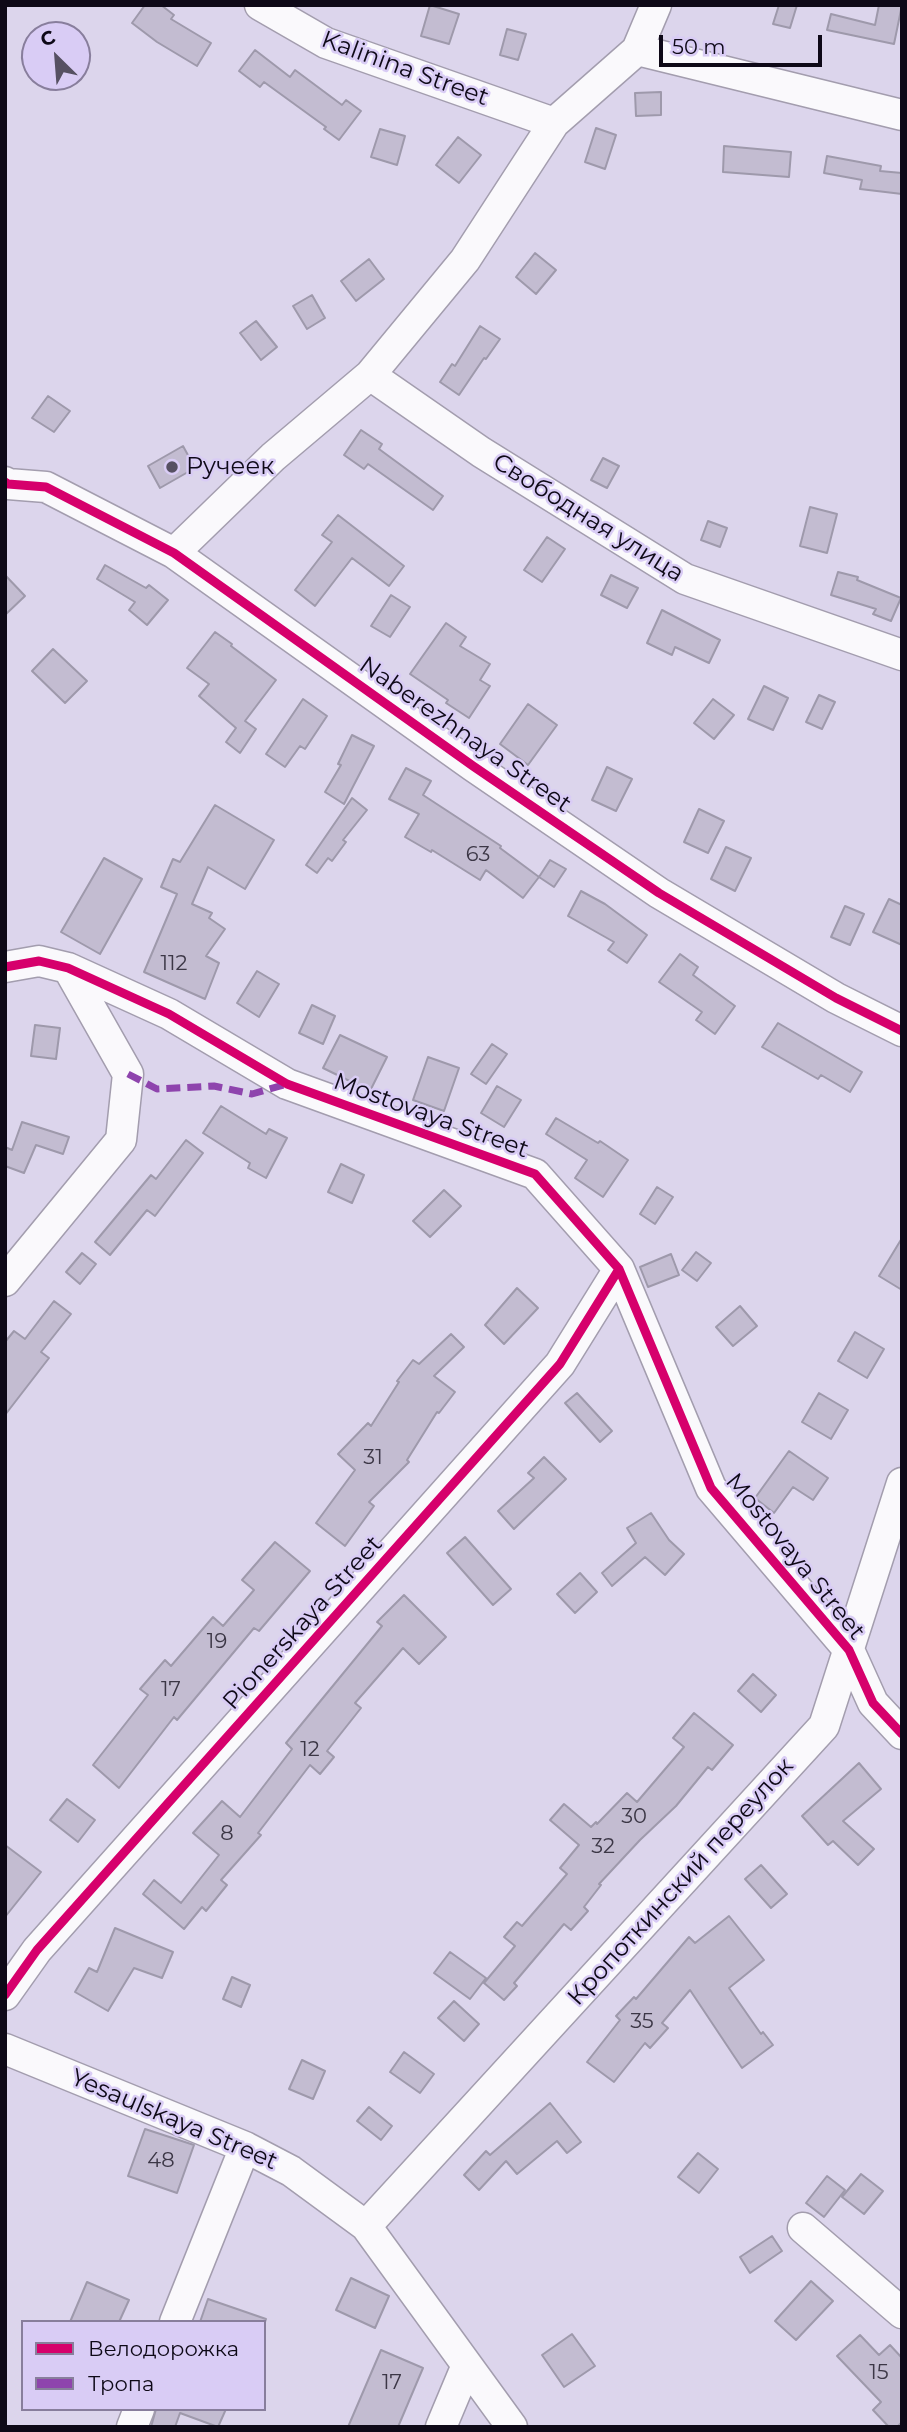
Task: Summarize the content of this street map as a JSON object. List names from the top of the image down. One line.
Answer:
{"streets":{"street":["Kalinina Street","Свободная улица","Naberezhnaya Street","Mostovaya Street","Pionerskaya Street","Кропоткинский переулок","Yesaulskaya Street"]},"crossings":[["Mostovaya Street","Pionerskaya Street"],["Mostovaya Street","Кропоткинский переулок"],["Кропоткинский переулок","Yesaulskaya Street"]],"places":["Ручеек"],"house_numbers":["63","112","31","19","17","12","30","8","32","35","48","15","17"],"legend":["Велодорожка","Тропа"],"scale_bar":"50 m","north":"top left"}
